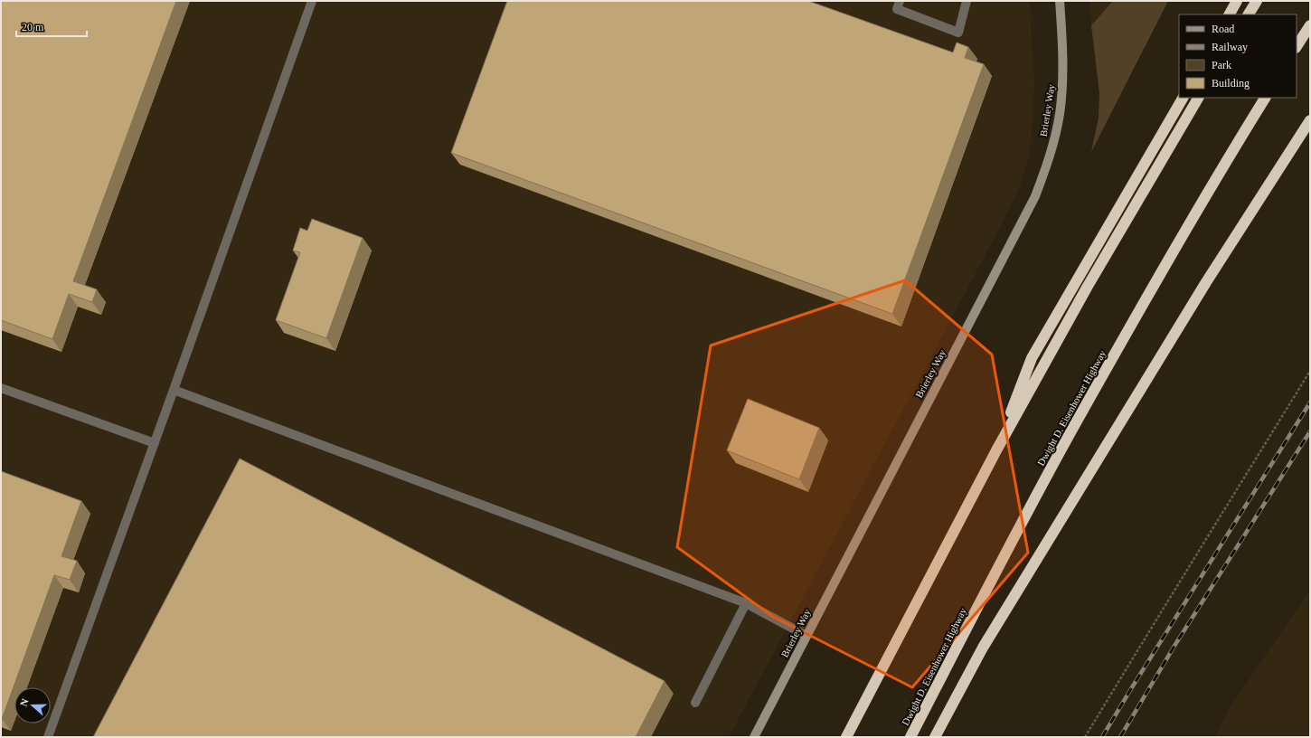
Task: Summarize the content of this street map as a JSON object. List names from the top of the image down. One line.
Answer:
{"streets":{"highway":["Dwight D. Eisenhower Highway"],"street":["Brierley Way"]},"legend":["Road","Railway","Park","Building"],"scale_bar":"20 m","north":"left"}
